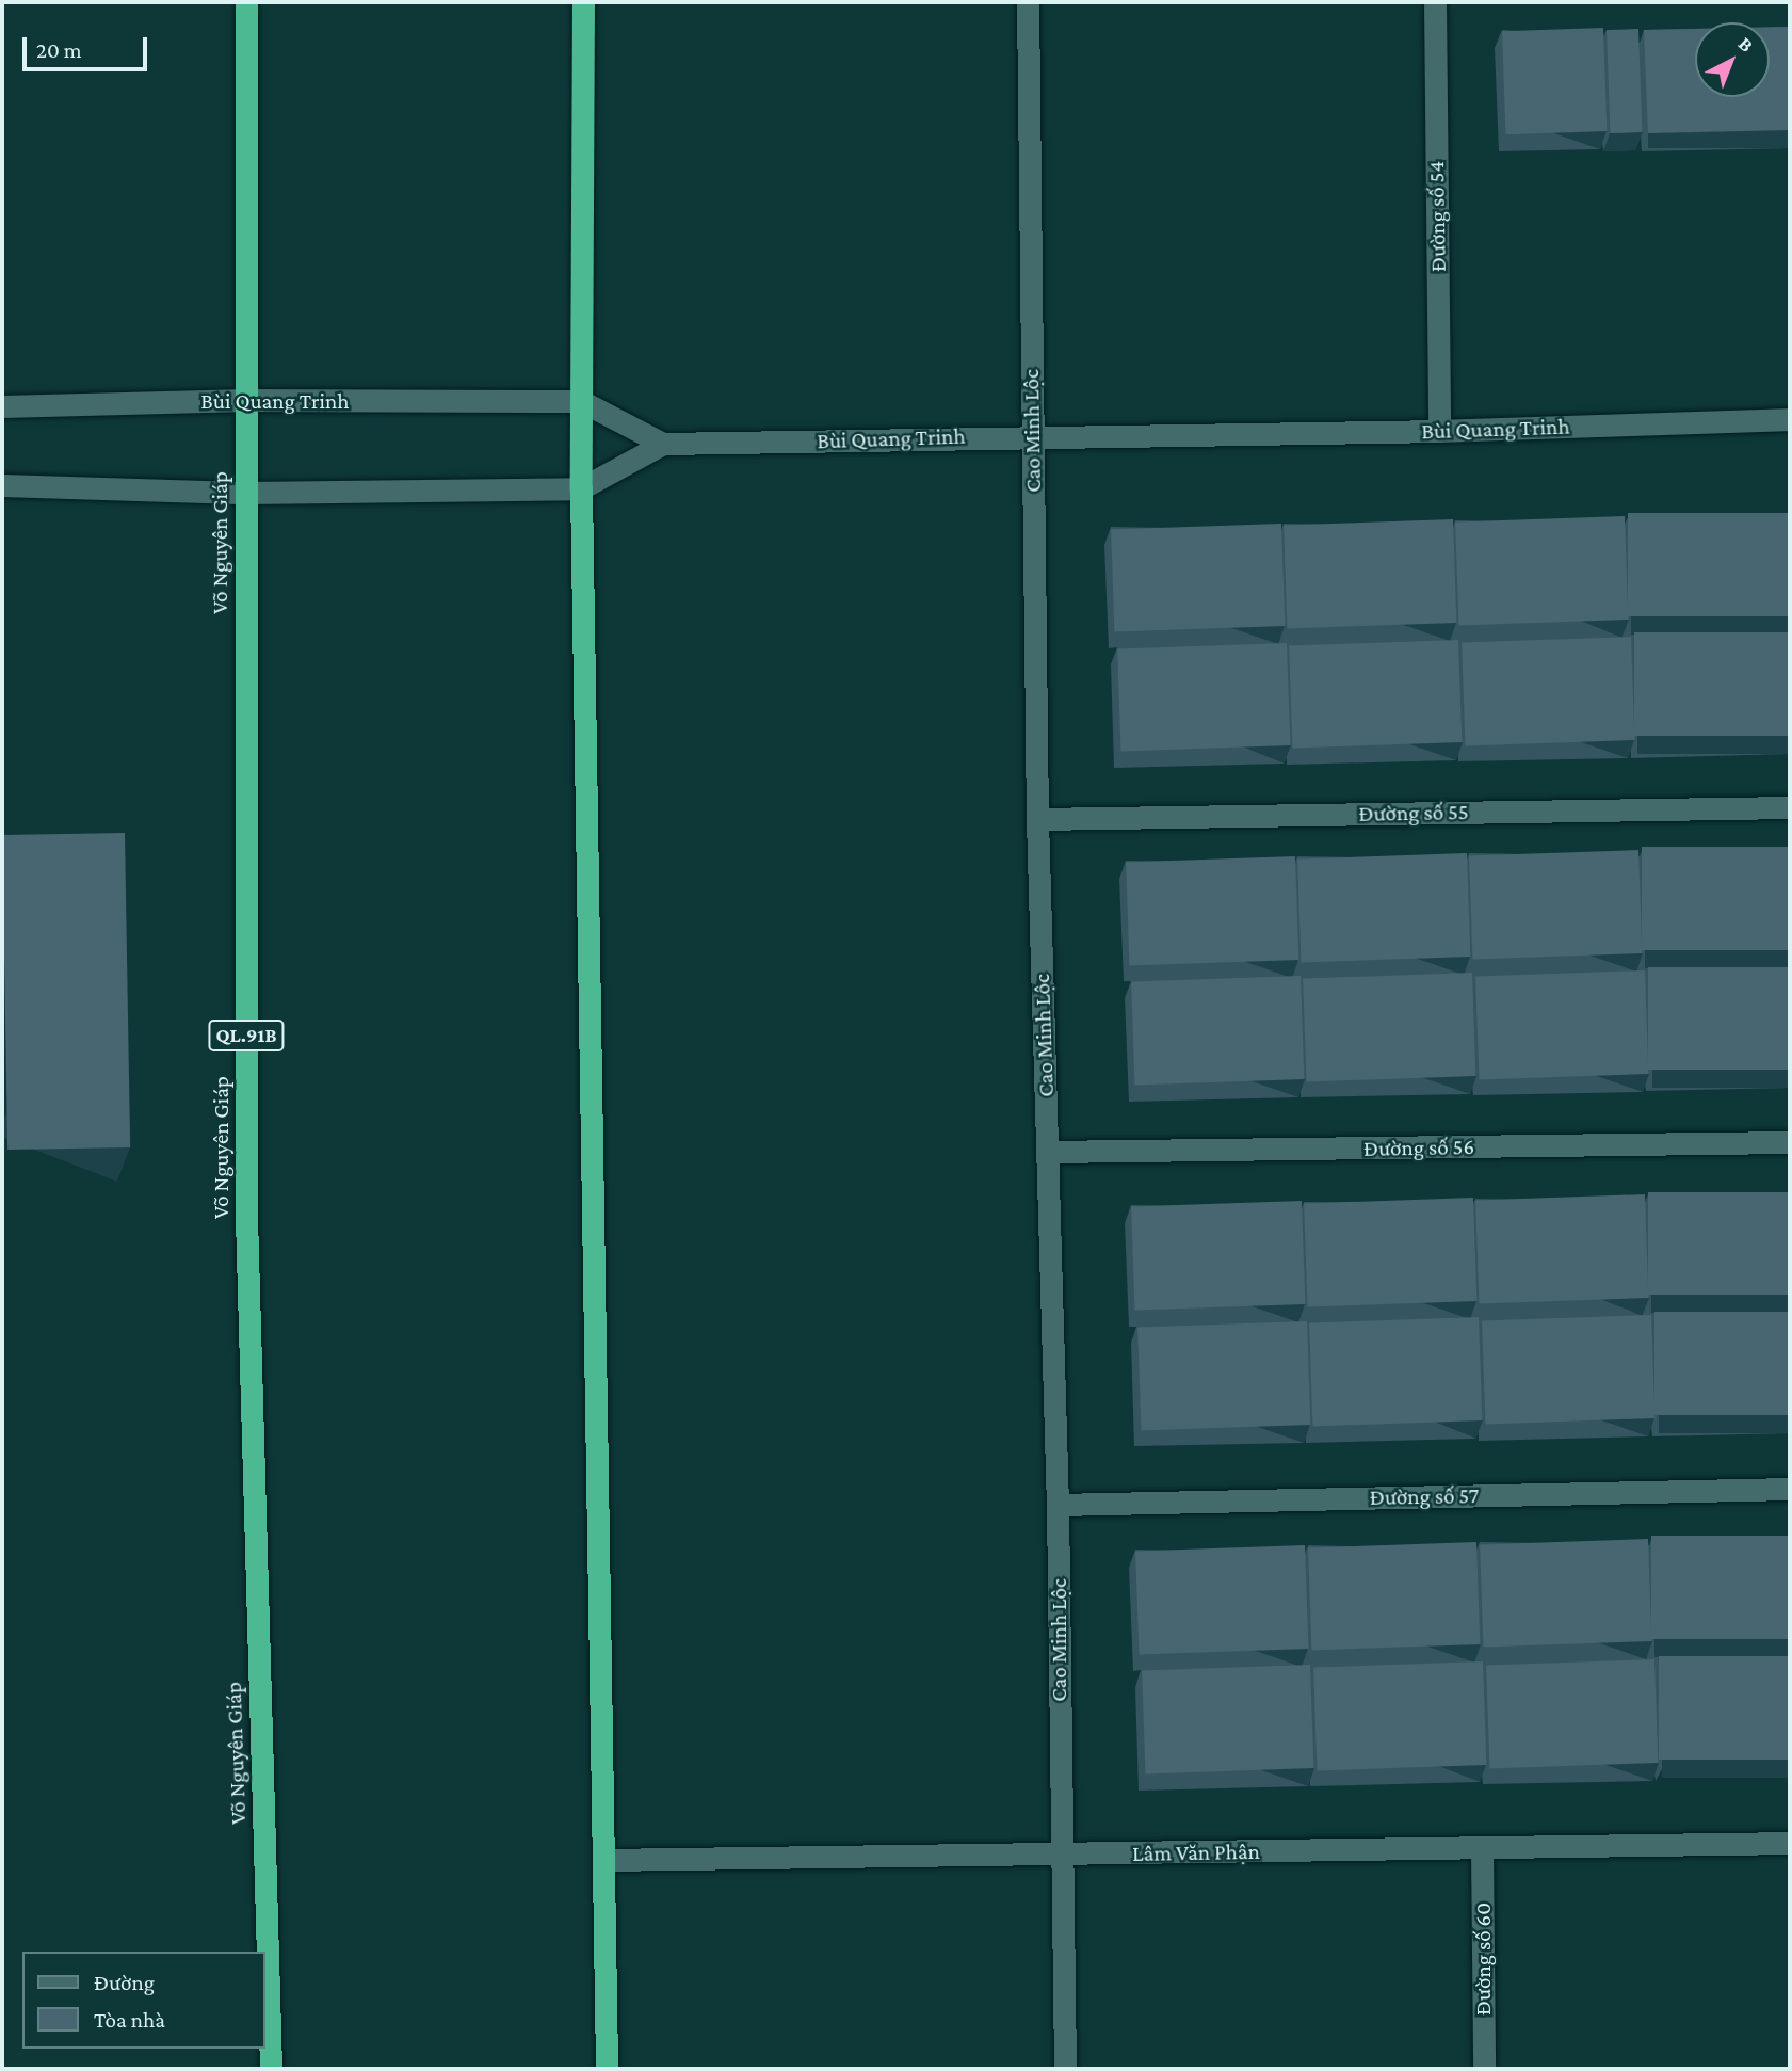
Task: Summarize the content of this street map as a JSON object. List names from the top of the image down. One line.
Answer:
{"streets":{"highway":["Võ Nguyên Giáp","QL.91B"],"street":["Đường số 54","Bùi Quang Trinh","Cao Minh Lộc","Đường số 55","Đường số 56","Đường số 57","Lâm Văn Phận","Đường số 60"]},"crossings":[["Đường số 54","Bùi Quang Trinh"],["Bùi Quang Trinh","Cao Minh Lộc"],["Bùi Quang Trinh","Võ Nguyên Giáp"],["Cao Minh Lộc","Đường số 55"],["Cao Minh Lộc","Đường số 56"],["Cao Minh Lộc","Đường số 57"],["Cao Minh Lộc","Lâm Văn Phận"],["Lâm Văn Phận","Đường số 60"]],"legend":["Đường","Tòa nhà"],"scale_bar":"20 m","north":"top right"}
